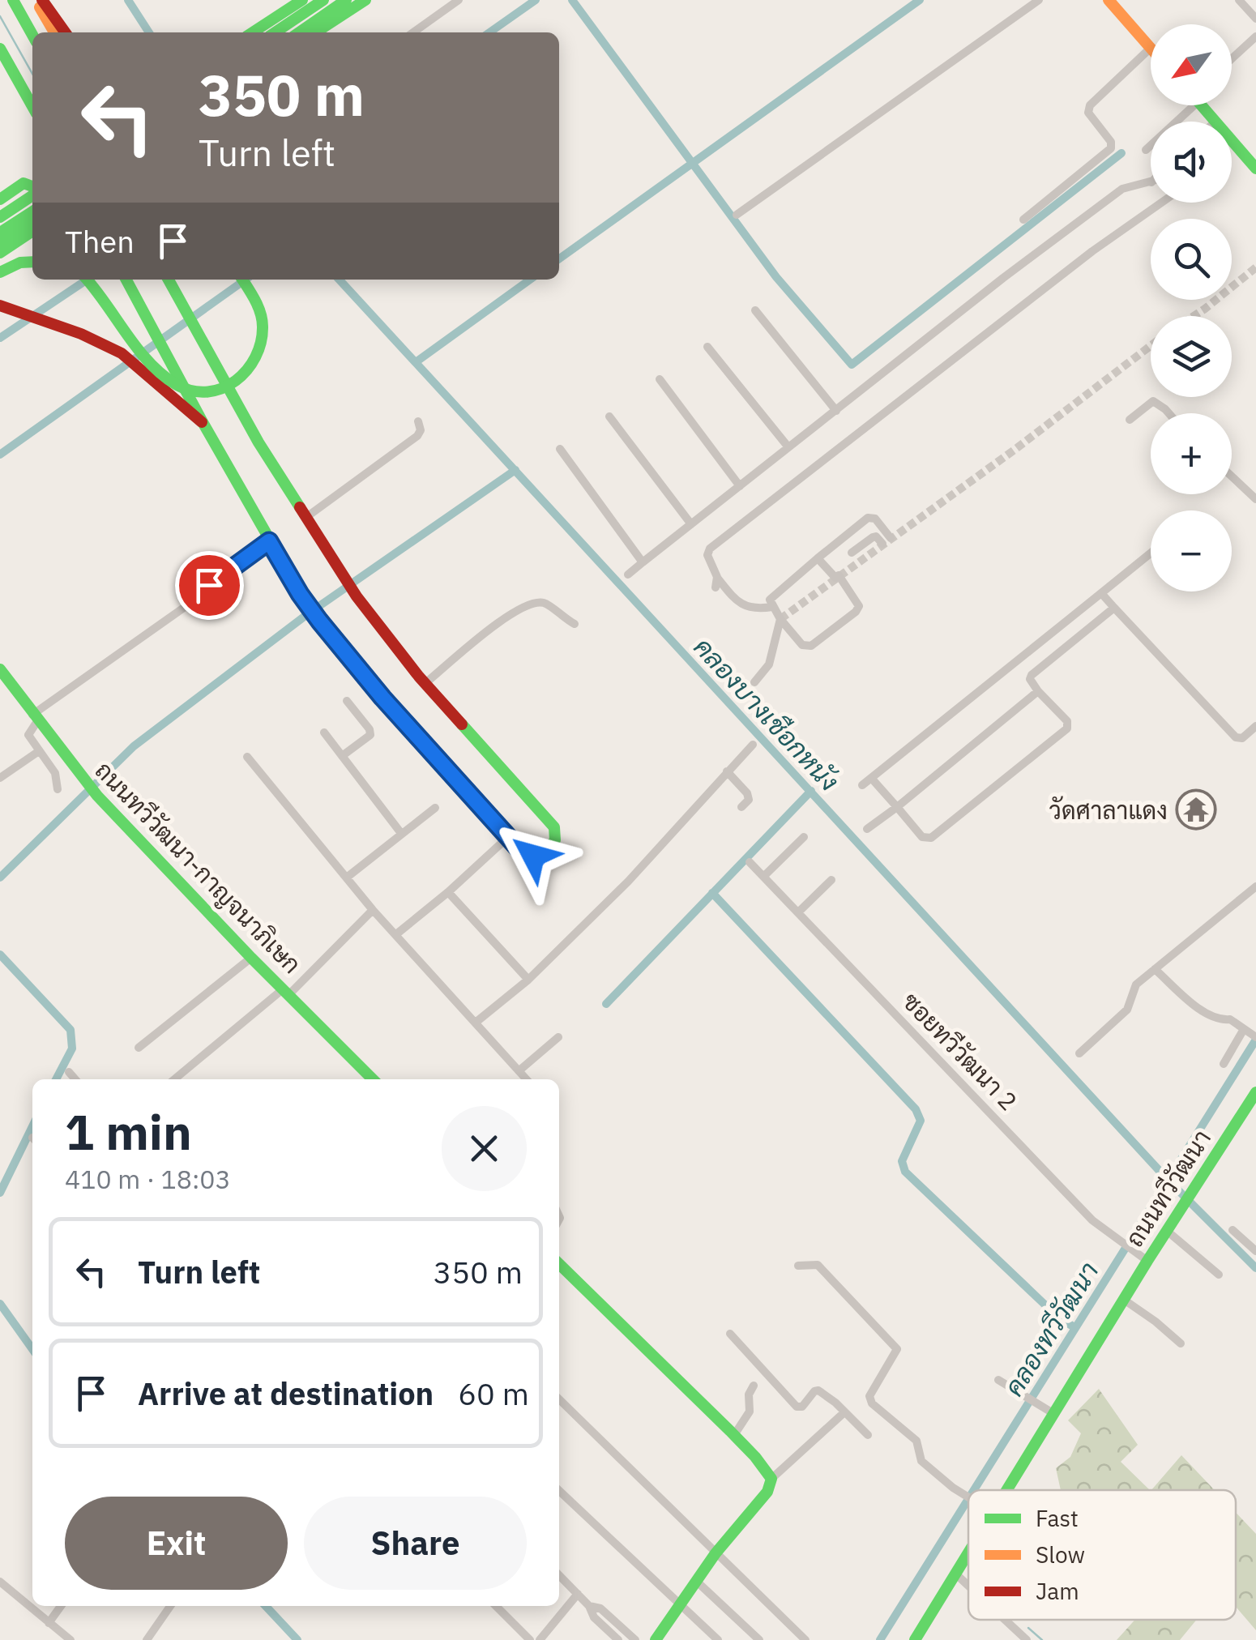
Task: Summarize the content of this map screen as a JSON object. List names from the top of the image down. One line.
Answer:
{"streets":{"main road":["ถนนทวีวัฒนา-กาญจนาภิเษก","ถนนทวีวัฒนา"],"street":["ซอยทวีวัฒนา 2"]},"crossings":[["ซอยทวีวัฒนา 2","ถนนทวีวัฒนา"]],"water":["คลองบางเชือกหนัง","คลองทวีวัฒนา"],"places":{"temple":["วัดศาลาแดง"]},"legend":["Fast","Slow","Jam"],"north":"bottom left","page":{"map_buttons":["+","−"],"turn":["350 m","Turn left"],"then":"Then","heading":["1 min","410 m · 18:03"],"list":[{"name":"Turn left","value":"350 m"},{"name":"Arrive at destination","value":"60 m"}],"buttons":["Exit","Share"]}}
